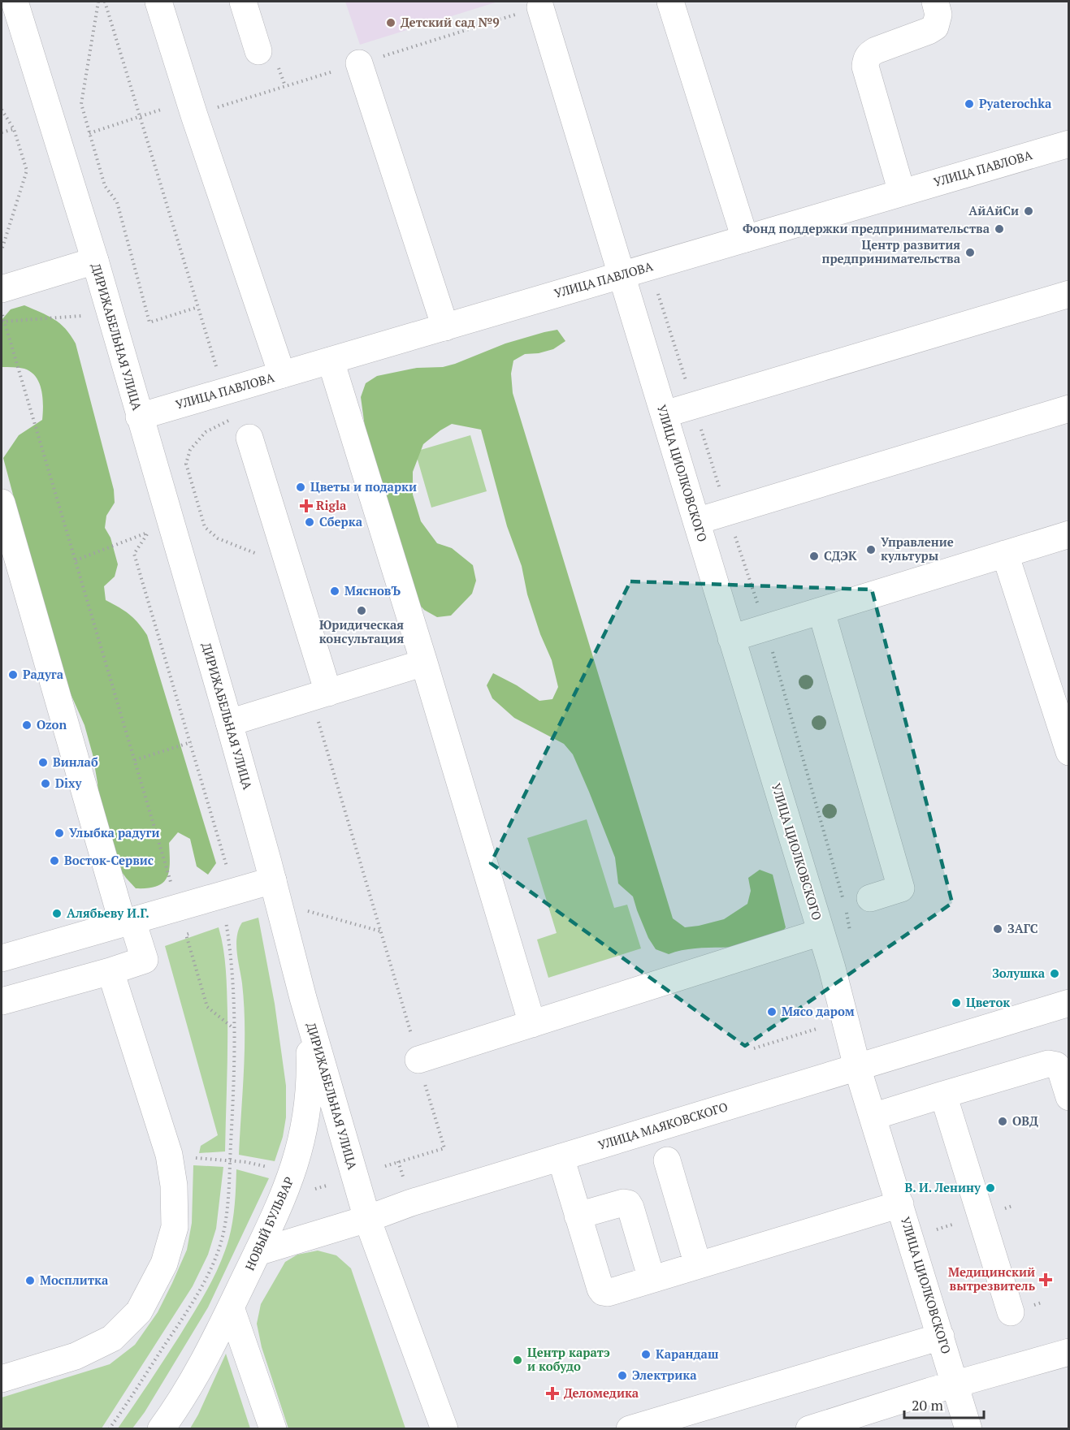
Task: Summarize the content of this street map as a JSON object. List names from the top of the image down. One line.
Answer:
{"streets":{"main road":["УЛИЦА ПАВЛОВА","ДИРИЖАБЕЛЬНАЯ УЛИЦА","УЛИЦА ЦИОЛКОВСКОГО","УЛИЦА МАЯКОВСКОГО","НОВЫЙ БУЛЬВАР"]},"crossings":[["УЛИЦА ПАВЛОВА","ДИРИЖАБЕЛЬНАЯ УЛИЦА"],["УЛИЦА ПАВЛОВА","УЛИЦА ЦИОЛКОВСКОГО"],["ДИРИЖАБЕЛЬНАЯ УЛИЦА","УЛИЦА МАЯКОВСКОГО"],["ДИРИЖАБЕЛЬНАЯ УЛИЦА","НОВЫЙ БУЛЬВАР"],["УЛИЦА ЦИОЛКОВСКОГО","УЛИЦА МАЯКОВСКОГО"],["УЛИЦА МАЯКОВСКОГО","НОВЫЙ БУЛЬВАР"]],"places":{"other":["Детский сад №9","Pyaterochka","АйАйСи","Фонд поддержки предпринимательства","Центр развития предпринимательства","Цветы и подарки","Сберка","Управление культуры","СДЭК","МясновЪ","Юридическая консультация","Радуга","Ozon","Винлаб","Dixy","Улыбка радуги","Восток-Сервис","Алябьеву И.Г.","ЗАГС","Золушка","Цветок","Мясо даром","ОВД","В. И. Ленину","Мосплитка","Карандаш","Центр каратэ и кобудо","Электрика"],"health":["Rigla","Медицинский вытрезвитель","Деломедика"]},"scale_bar":"20 m"}
